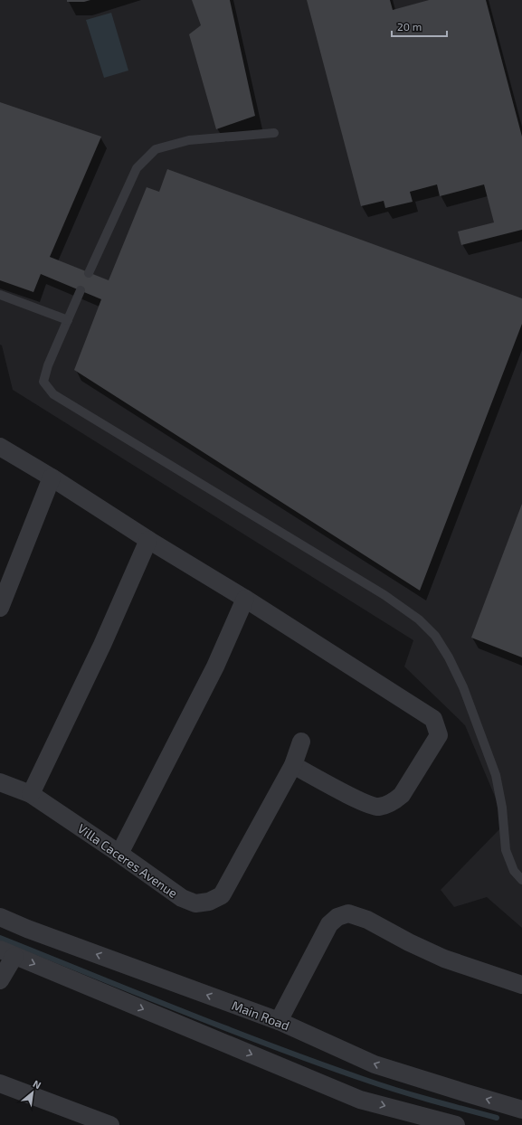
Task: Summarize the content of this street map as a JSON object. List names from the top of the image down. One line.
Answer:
{"streets":{"street":["Villa Caceres Avenue","Main Road"]},"scale_bar":"20 m","north":"top right"}
